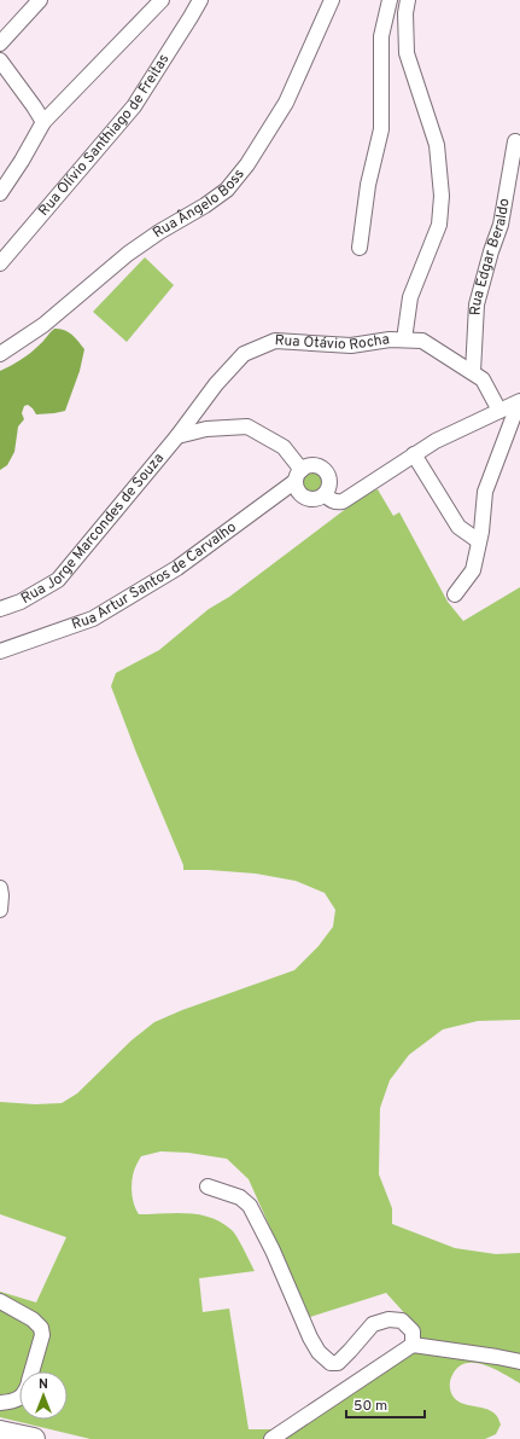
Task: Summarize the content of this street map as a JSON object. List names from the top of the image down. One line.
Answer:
{"streets":{"street":["Rua Olívio Santhiago de Freitas","Rua Ângelo Boss","Rua Edgar Beraldo","Rua Otávio Rocha","Rua Jorge Marcondes de Souza","Rua Artur Santos de Carvalho"]},"crossings":[["Rua Edgar Beraldo","Rua Otávio Rocha"],["Rua Otávio Rocha","Rua Jorge Marcondes de Souza"]],"scale_bar":"50 m","north":"top"}
